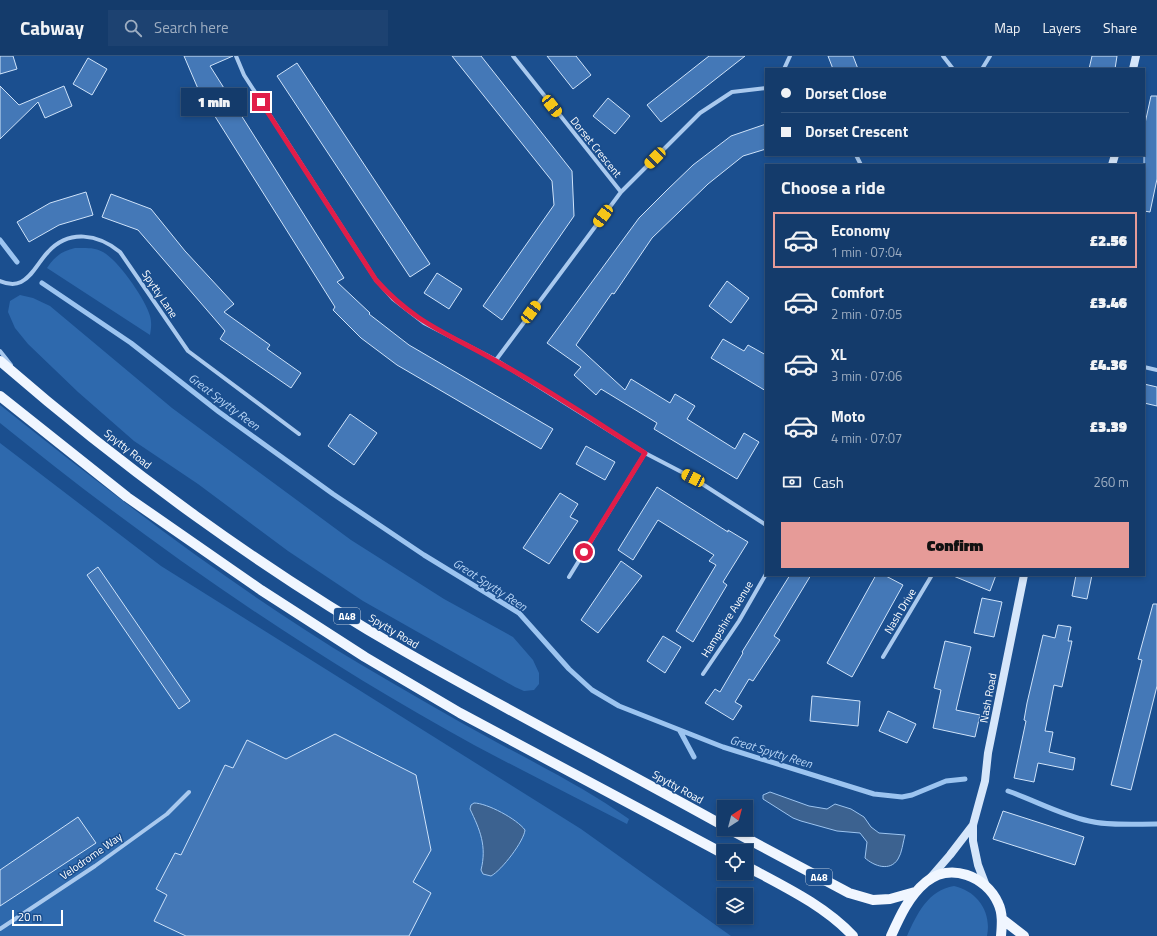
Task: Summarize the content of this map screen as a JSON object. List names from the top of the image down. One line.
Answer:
{"streets":{"main road":["Spytty Road","A48"],"street":["Dorset Crescent","Spytty Lane","Nash Drive","Hampshire Avenue","Nash Road","Velodrome Way"]},"crossings":[["A48","Nash Road"]],"water":["Great Spytty Reen"],"scale_bar":"20 m","north":"top right","page":{"header":"Cabway","search":"Search here","nav":["Map","Layers","Share"],"banner":["Dorset Close","Dorset Crescent"],"bubble":"1 min","heading":"Choose a ride","list":[{"name":"Economy","note":"1 min · 07:04","value":"£2.56"},{"name":"Comfort","note":"2 min · 07:05","value":"£3.46"},{"name":"XL","note":"3 min · 07:06","value":"£4.36"},{"name":"Moto","note":"4 min · 07:07","value":"£3.39"}],"pay":["Cash","260 m"],"buttons":"Confirm","scale":"20 m"}}
